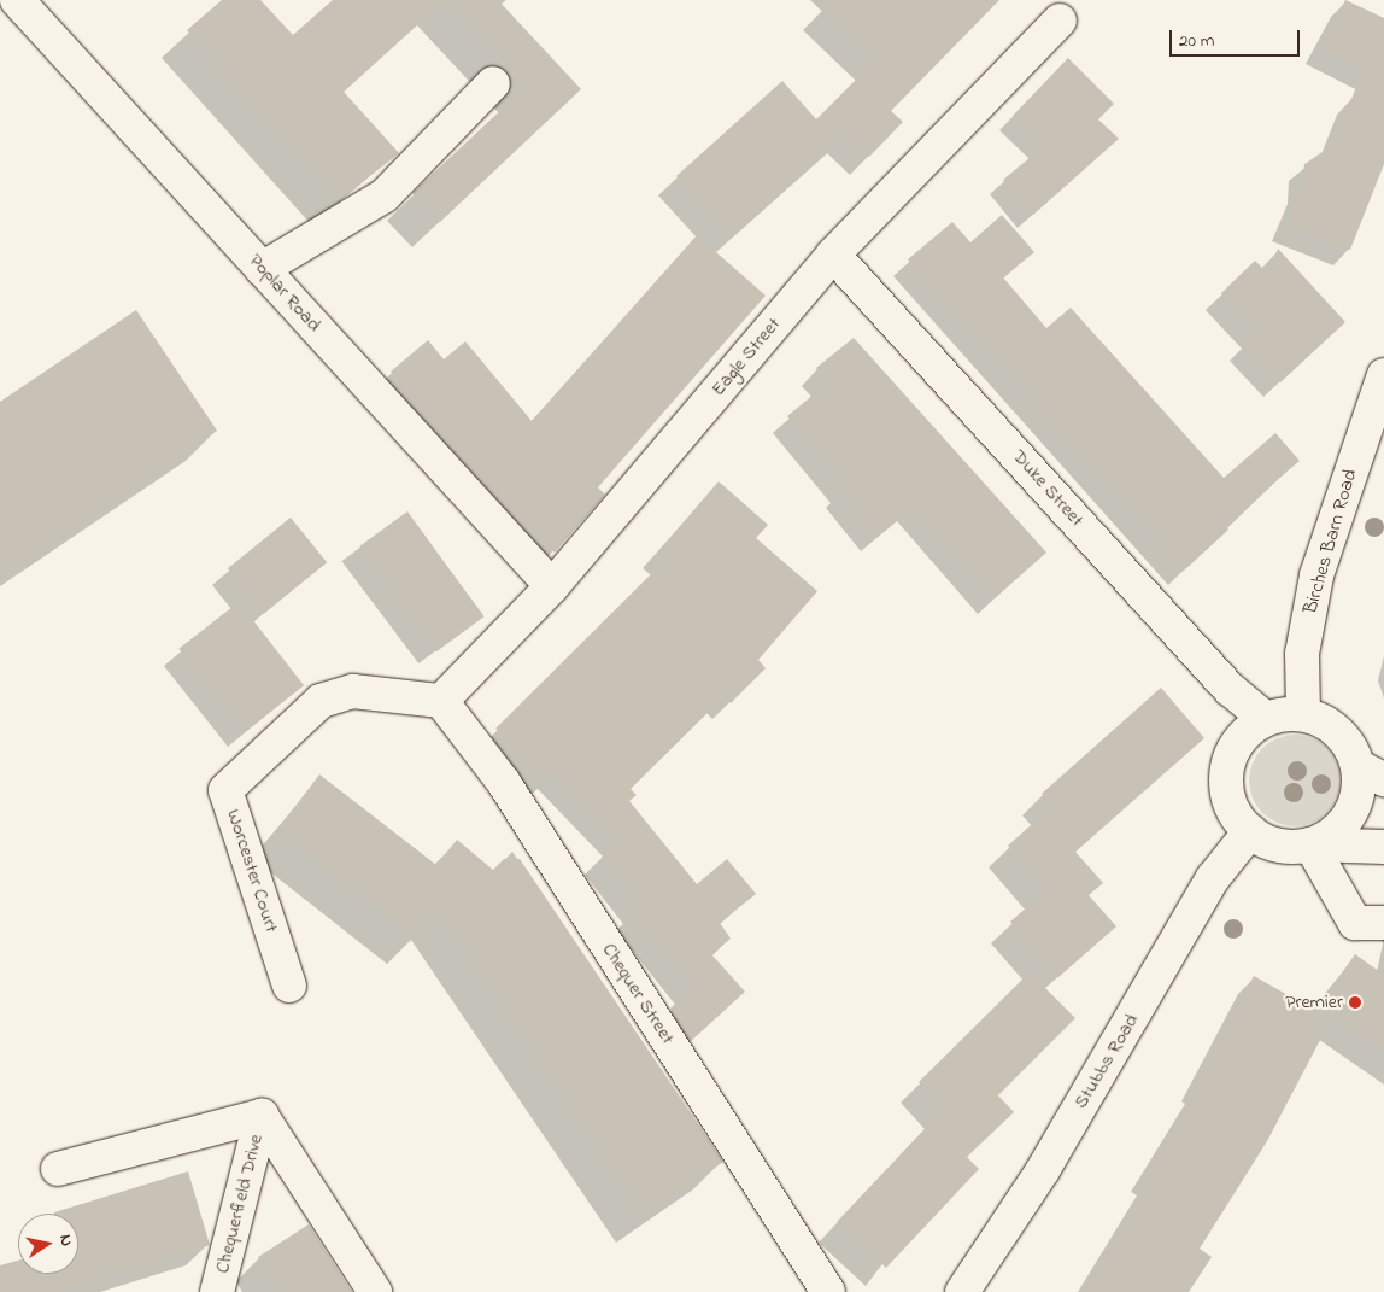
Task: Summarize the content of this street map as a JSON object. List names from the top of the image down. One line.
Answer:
{"streets":{"street":["Poplar Road","Eagle Street","Duke Street","Birches Barn Road","Worcester Court","Chequer Street","Stubbs Road","Chequerfield Drive"]},"crossings":[["Poplar Road","Eagle Street"],["Eagle Street","Duke Street"],["Eagle Street","Worcester Court"],["Eagle Street","Chequer Street"],["Duke Street","Birches Barn Road"],["Duke Street","Stubbs Road"],["Birches Barn Road","Stubbs Road"],["Worcester Court","Chequer Street"]],"places":["Premier"],"scale_bar":"20 m","north":"right"}
